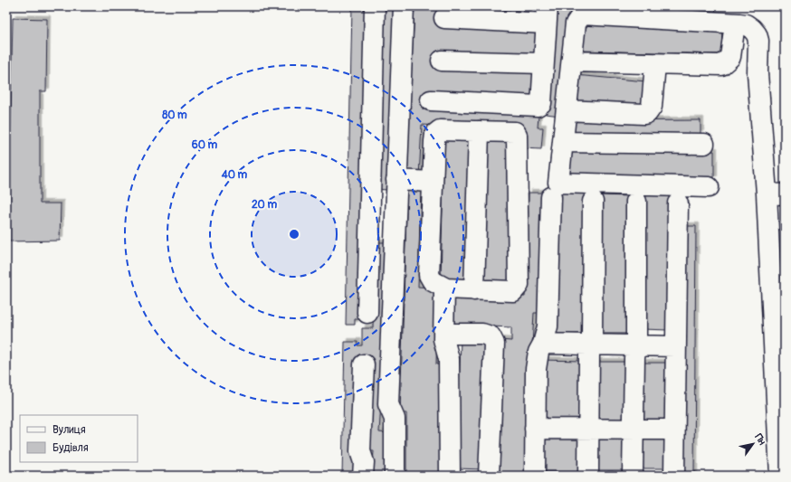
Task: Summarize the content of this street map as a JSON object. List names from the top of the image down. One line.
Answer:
{"legend":["Вулиця","Будівля"],"north":"top right","rings":["80 m","60 m","40 m","20 m"]}
